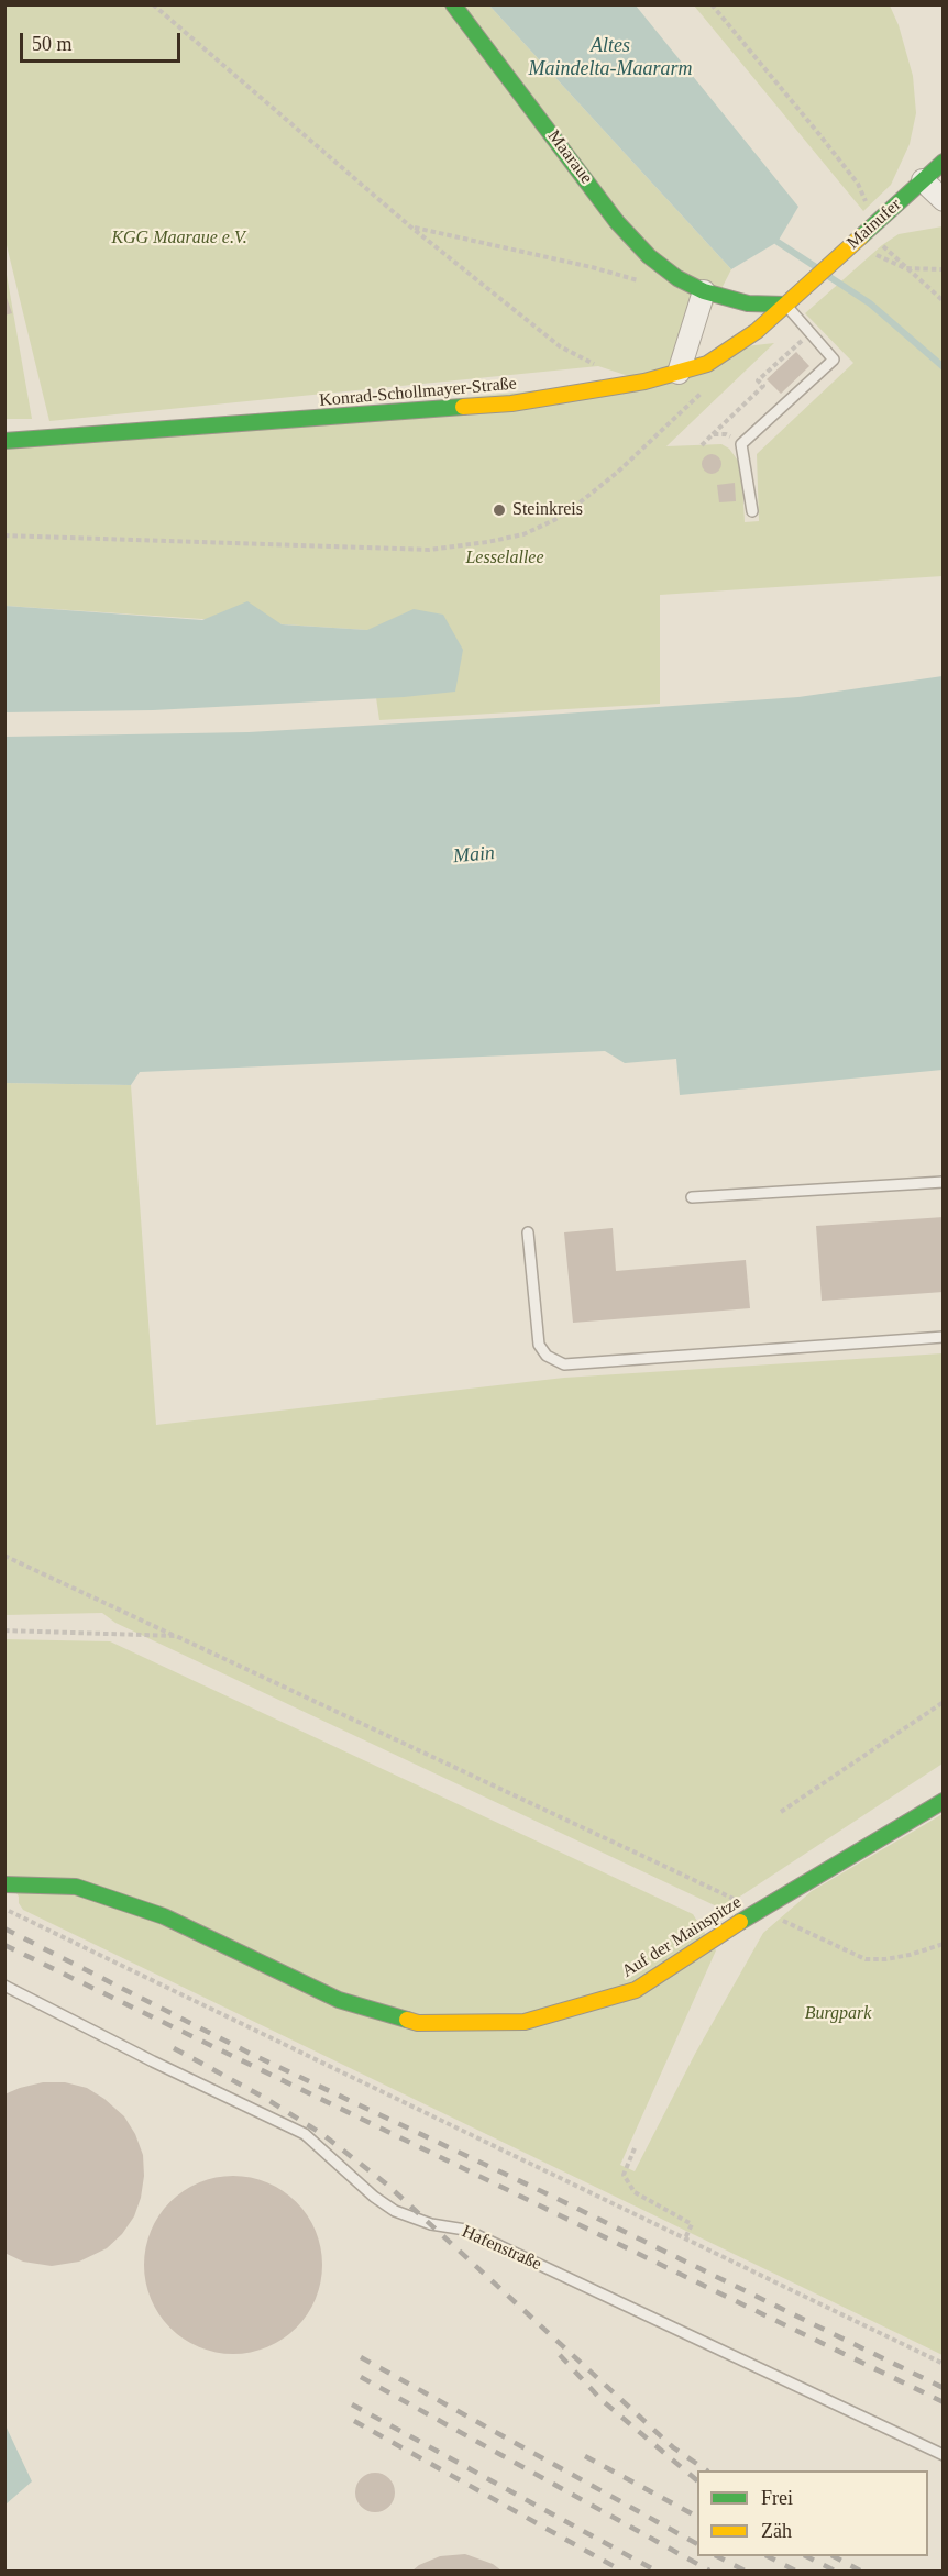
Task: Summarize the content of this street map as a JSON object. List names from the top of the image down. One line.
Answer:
{"streets":{"street":["Maaraue","Mainufer","Konrad-Schollmayer-Straße","Auf der Mainspitze"],"lane":["Hafenstraße"]},"crossings":[["Maaraue","Konrad-Schollmayer-Straße"],["Mainufer","Konrad-Schollmayer-Straße"]],"water":["Altes Maindelta-Maararm","Main"],"parks":["KGG Maaraue e.V.","Lesselallee","Burgpark"],"places":["Steinkreis"],"legend":["Frei","Zäh"],"scale_bar":"50 m"}
